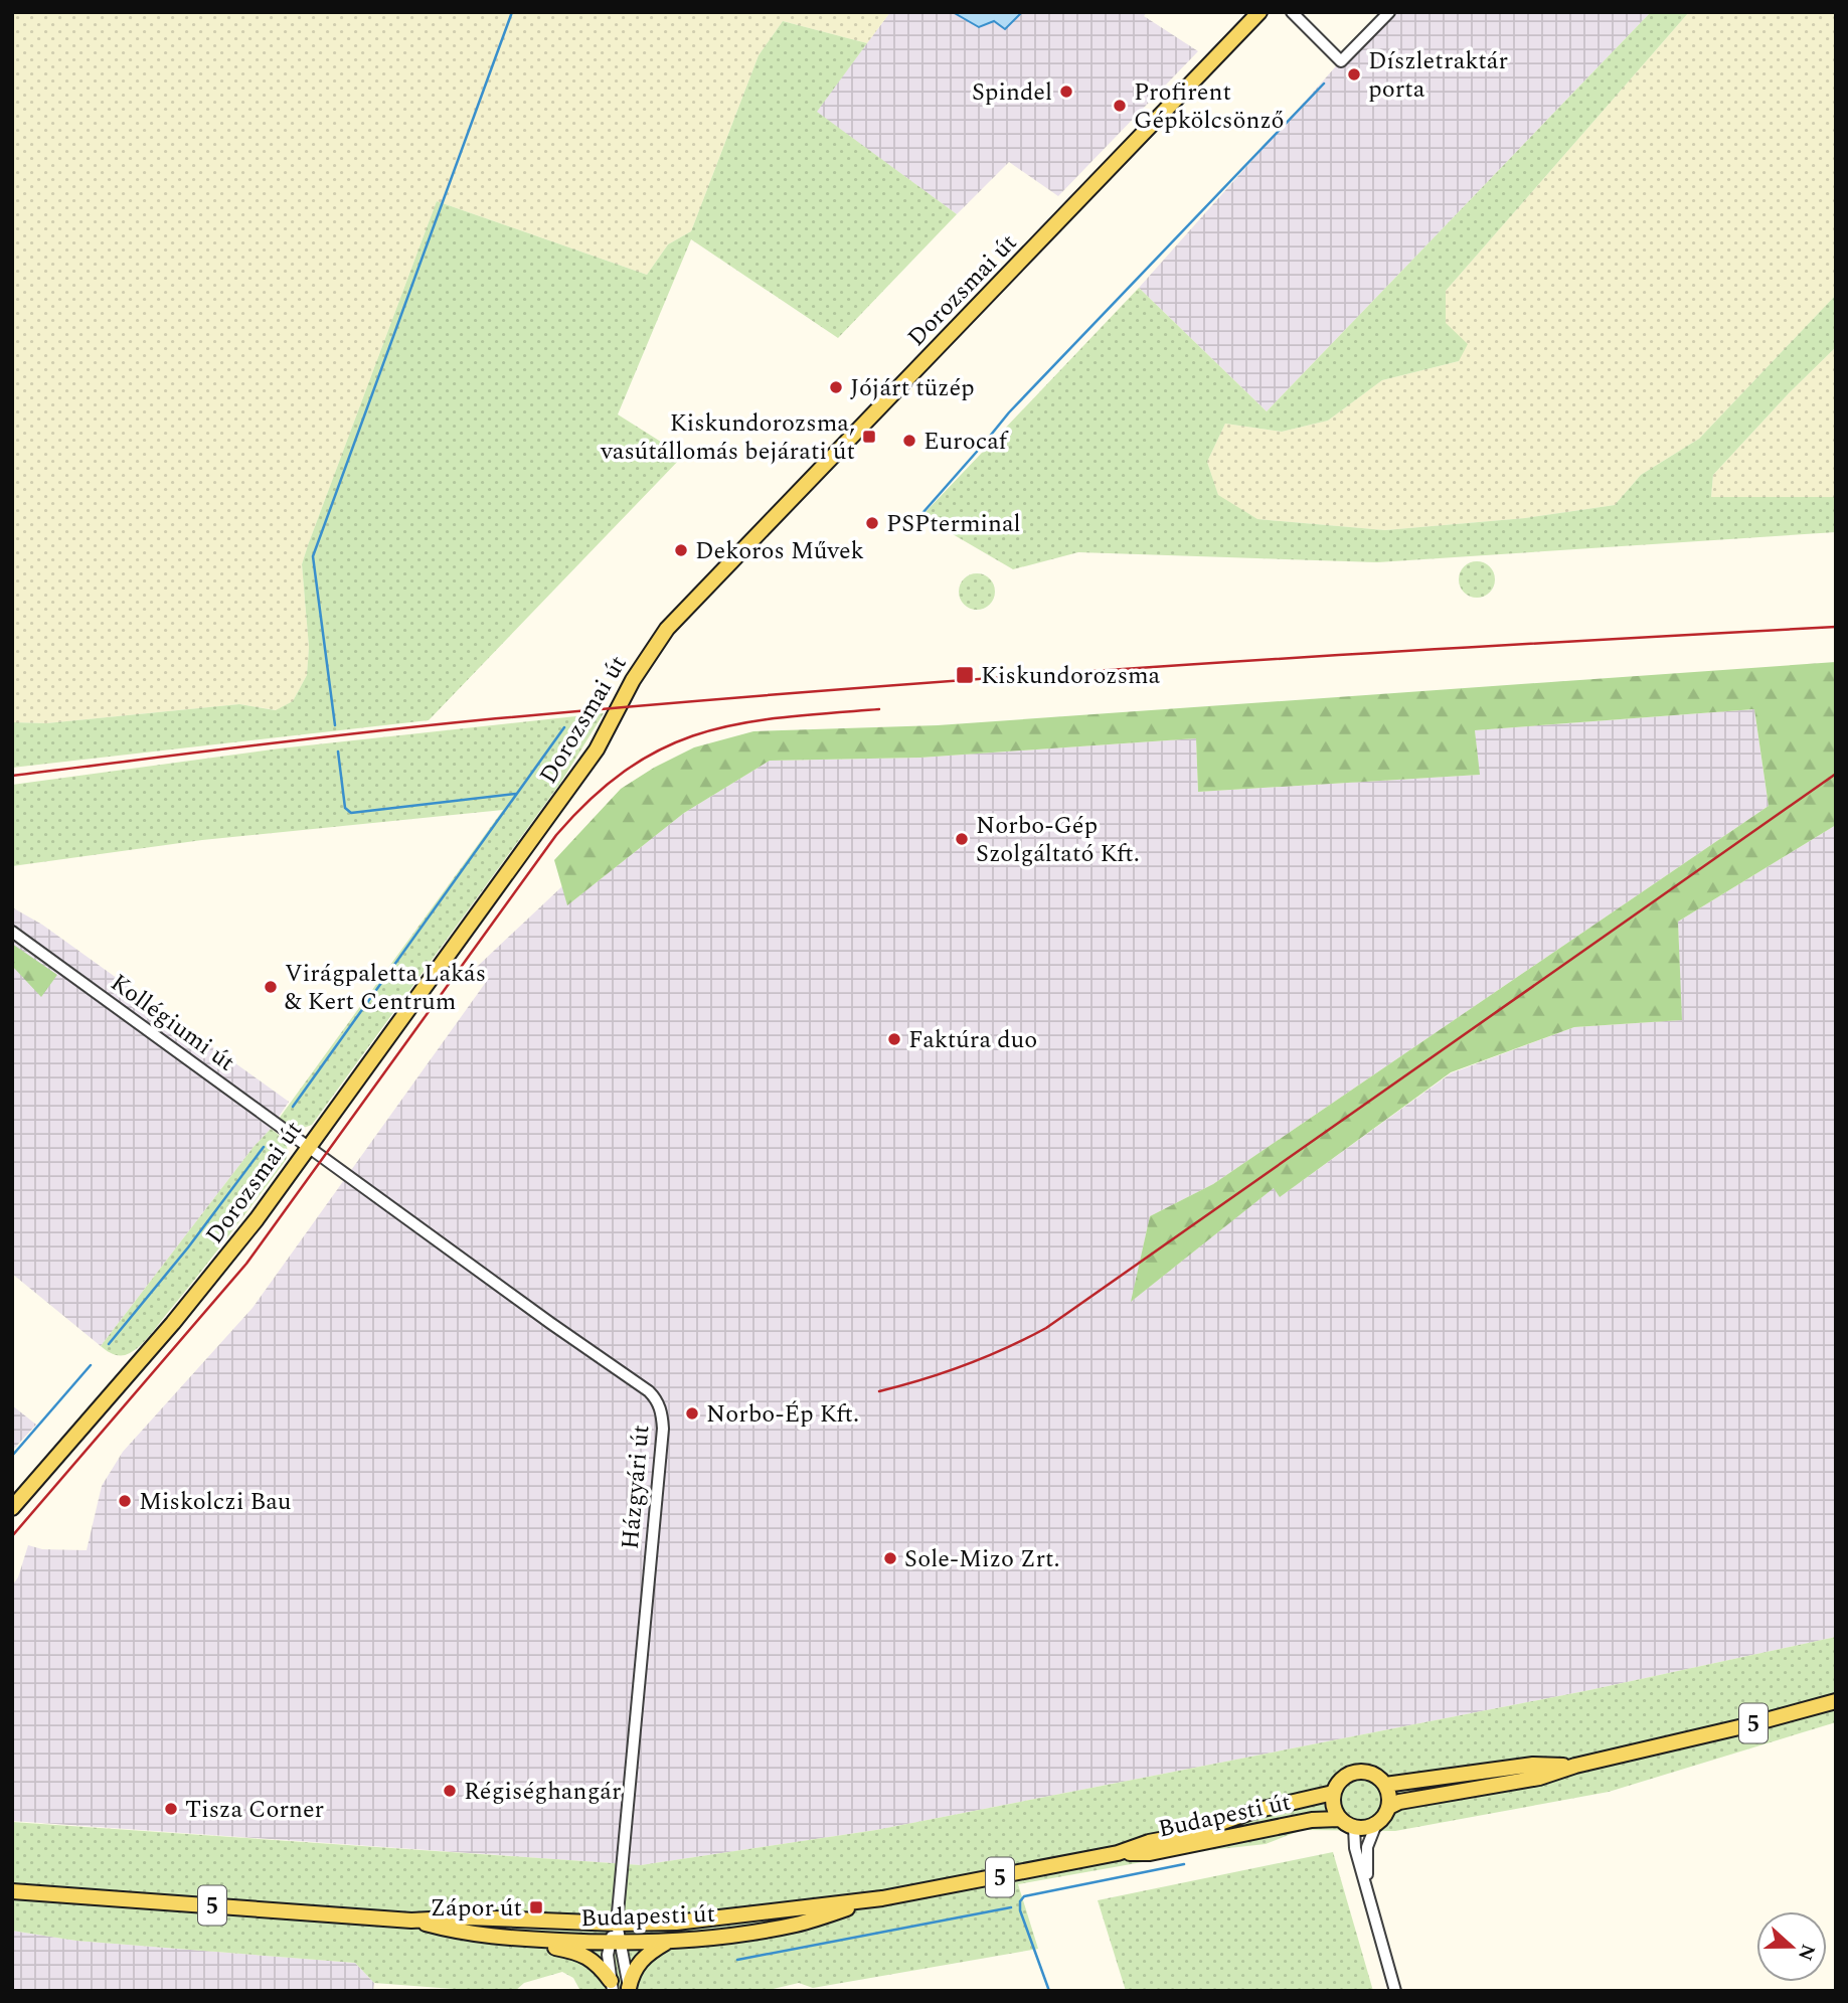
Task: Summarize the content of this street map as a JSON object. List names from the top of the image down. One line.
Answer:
{"streets":{"main road":["Dorozsmai út","5","Budapesti út"],"street":["Kollégiumi út","Házgyári út"]},"crossings":[["Dorozsmai út","Kollégiumi út"],["Dorozsmai út","Házgyári út"],["Kollégiumi út","Házgyári út"],["Házgyári út","Budapesti út"],["5","Budapesti út"]],"places":{"other":["Díszletraktár porta","Spindel","Profirent Gépkölcsönző","Jójárt tüzép","Eurocaf","PSPterminal","Dekoros Művek","Norbo-Gép Szolgáltató Kft.","Virágpaletta Lakás & Kert Centrum","Faktúra duo","Norbo-Ép Kft.","Miskolczi Bau","Sole-Mizo Zrt.","Régiséghangár","Tisza Corner"],"transit":["Kiskundorozsma, vasútállomás bejárati út","Kiskundorozsma","Zápor út"]},"north":"right"}
